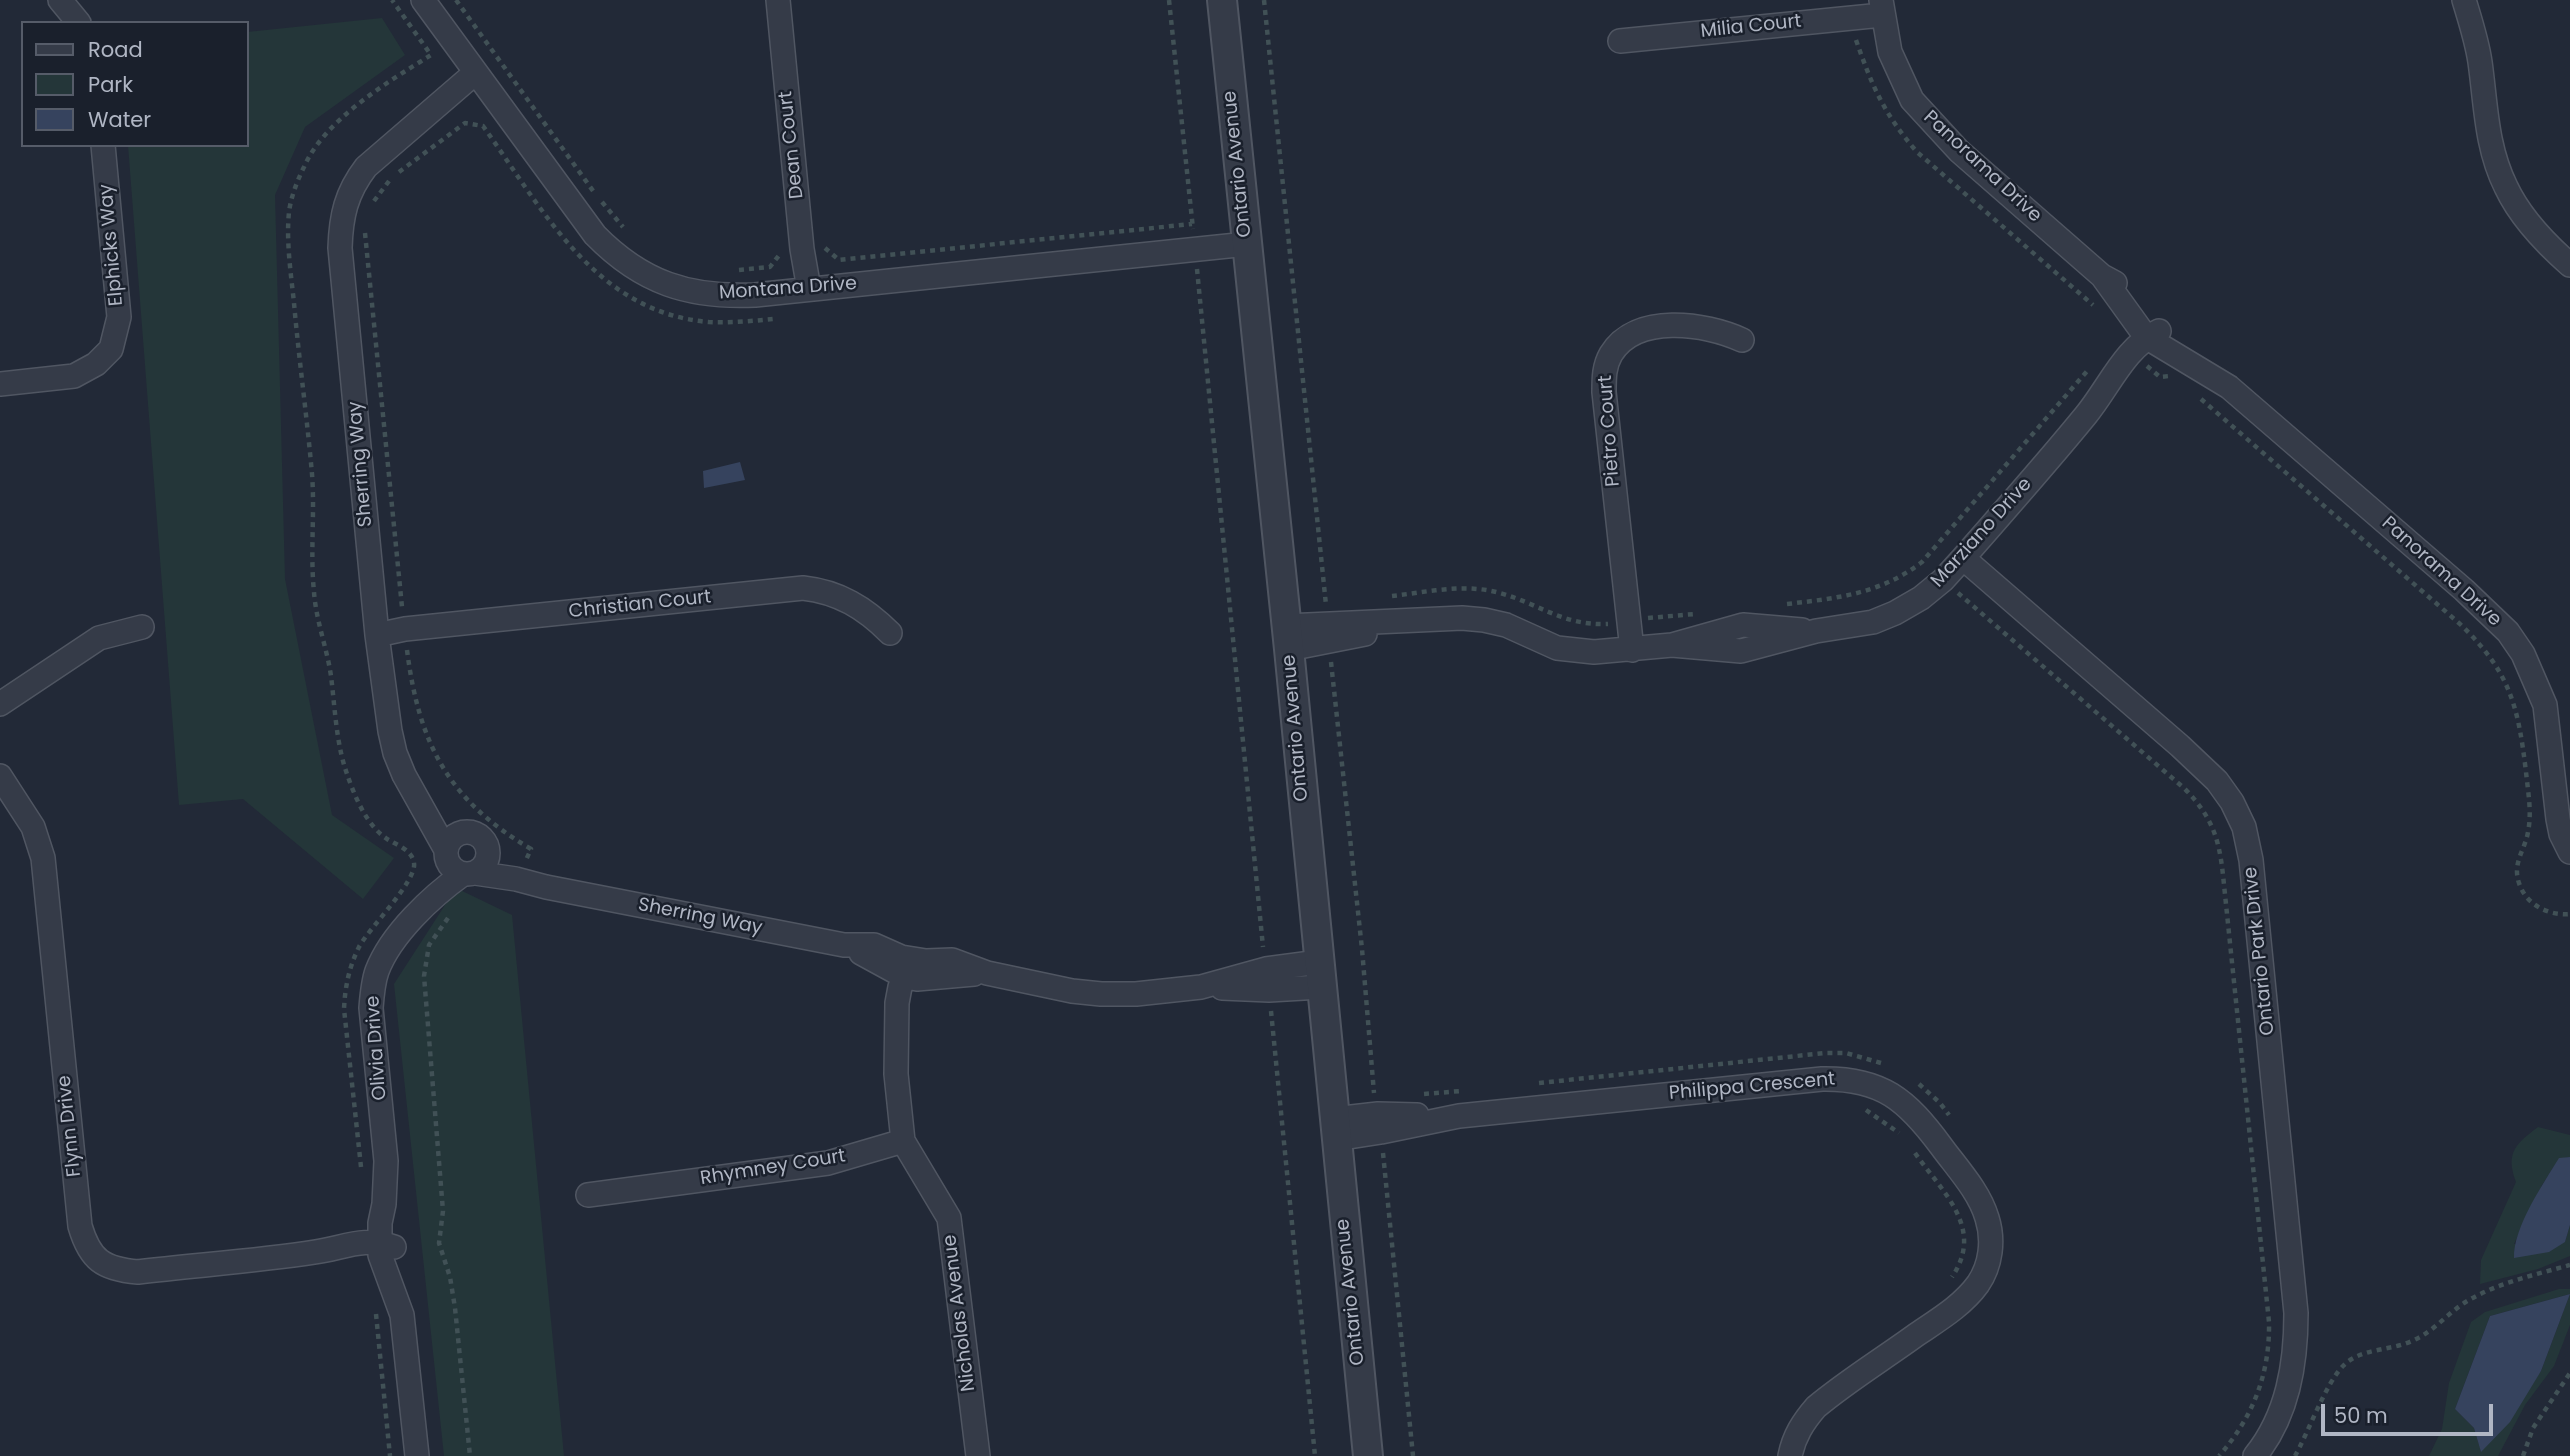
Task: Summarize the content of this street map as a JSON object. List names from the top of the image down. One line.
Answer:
{"streets":{"street":["Milia Court","Dean Court","Ontario Avenue","Panorama Drive","Elphicks Way","Montana Drive","Pietro Court","Sherring Way","Marziano Drive","Christian Court","Ontario Park Drive","Olivia Drive","Philippa Crescent","Flynn Drive","Rhymney Court","Nicholas Avenue"]},"crossings":[["Milia Court","Panorama Drive"],["Dean Court","Montana Drive"],["Ontario Avenue","Montana Drive"],["Ontario Avenue","Sherring Way"],["Ontario Avenue","Marziano Drive"],["Ontario Avenue","Philippa Crescent"],["Panorama Drive","Marziano Drive"],["Montana Drive","Sherring Way"],["Pietro Court","Marziano Drive"],["Sherring Way","Christian Court"],["Sherring Way","Olivia Drive"],["Marziano Drive","Ontario Park Drive"],["Olivia Drive","Flynn Drive"],["Rhymney Court","Nicholas Avenue"]],"legend":["Road","Park","Water"],"scale_bar":"50 m"}
